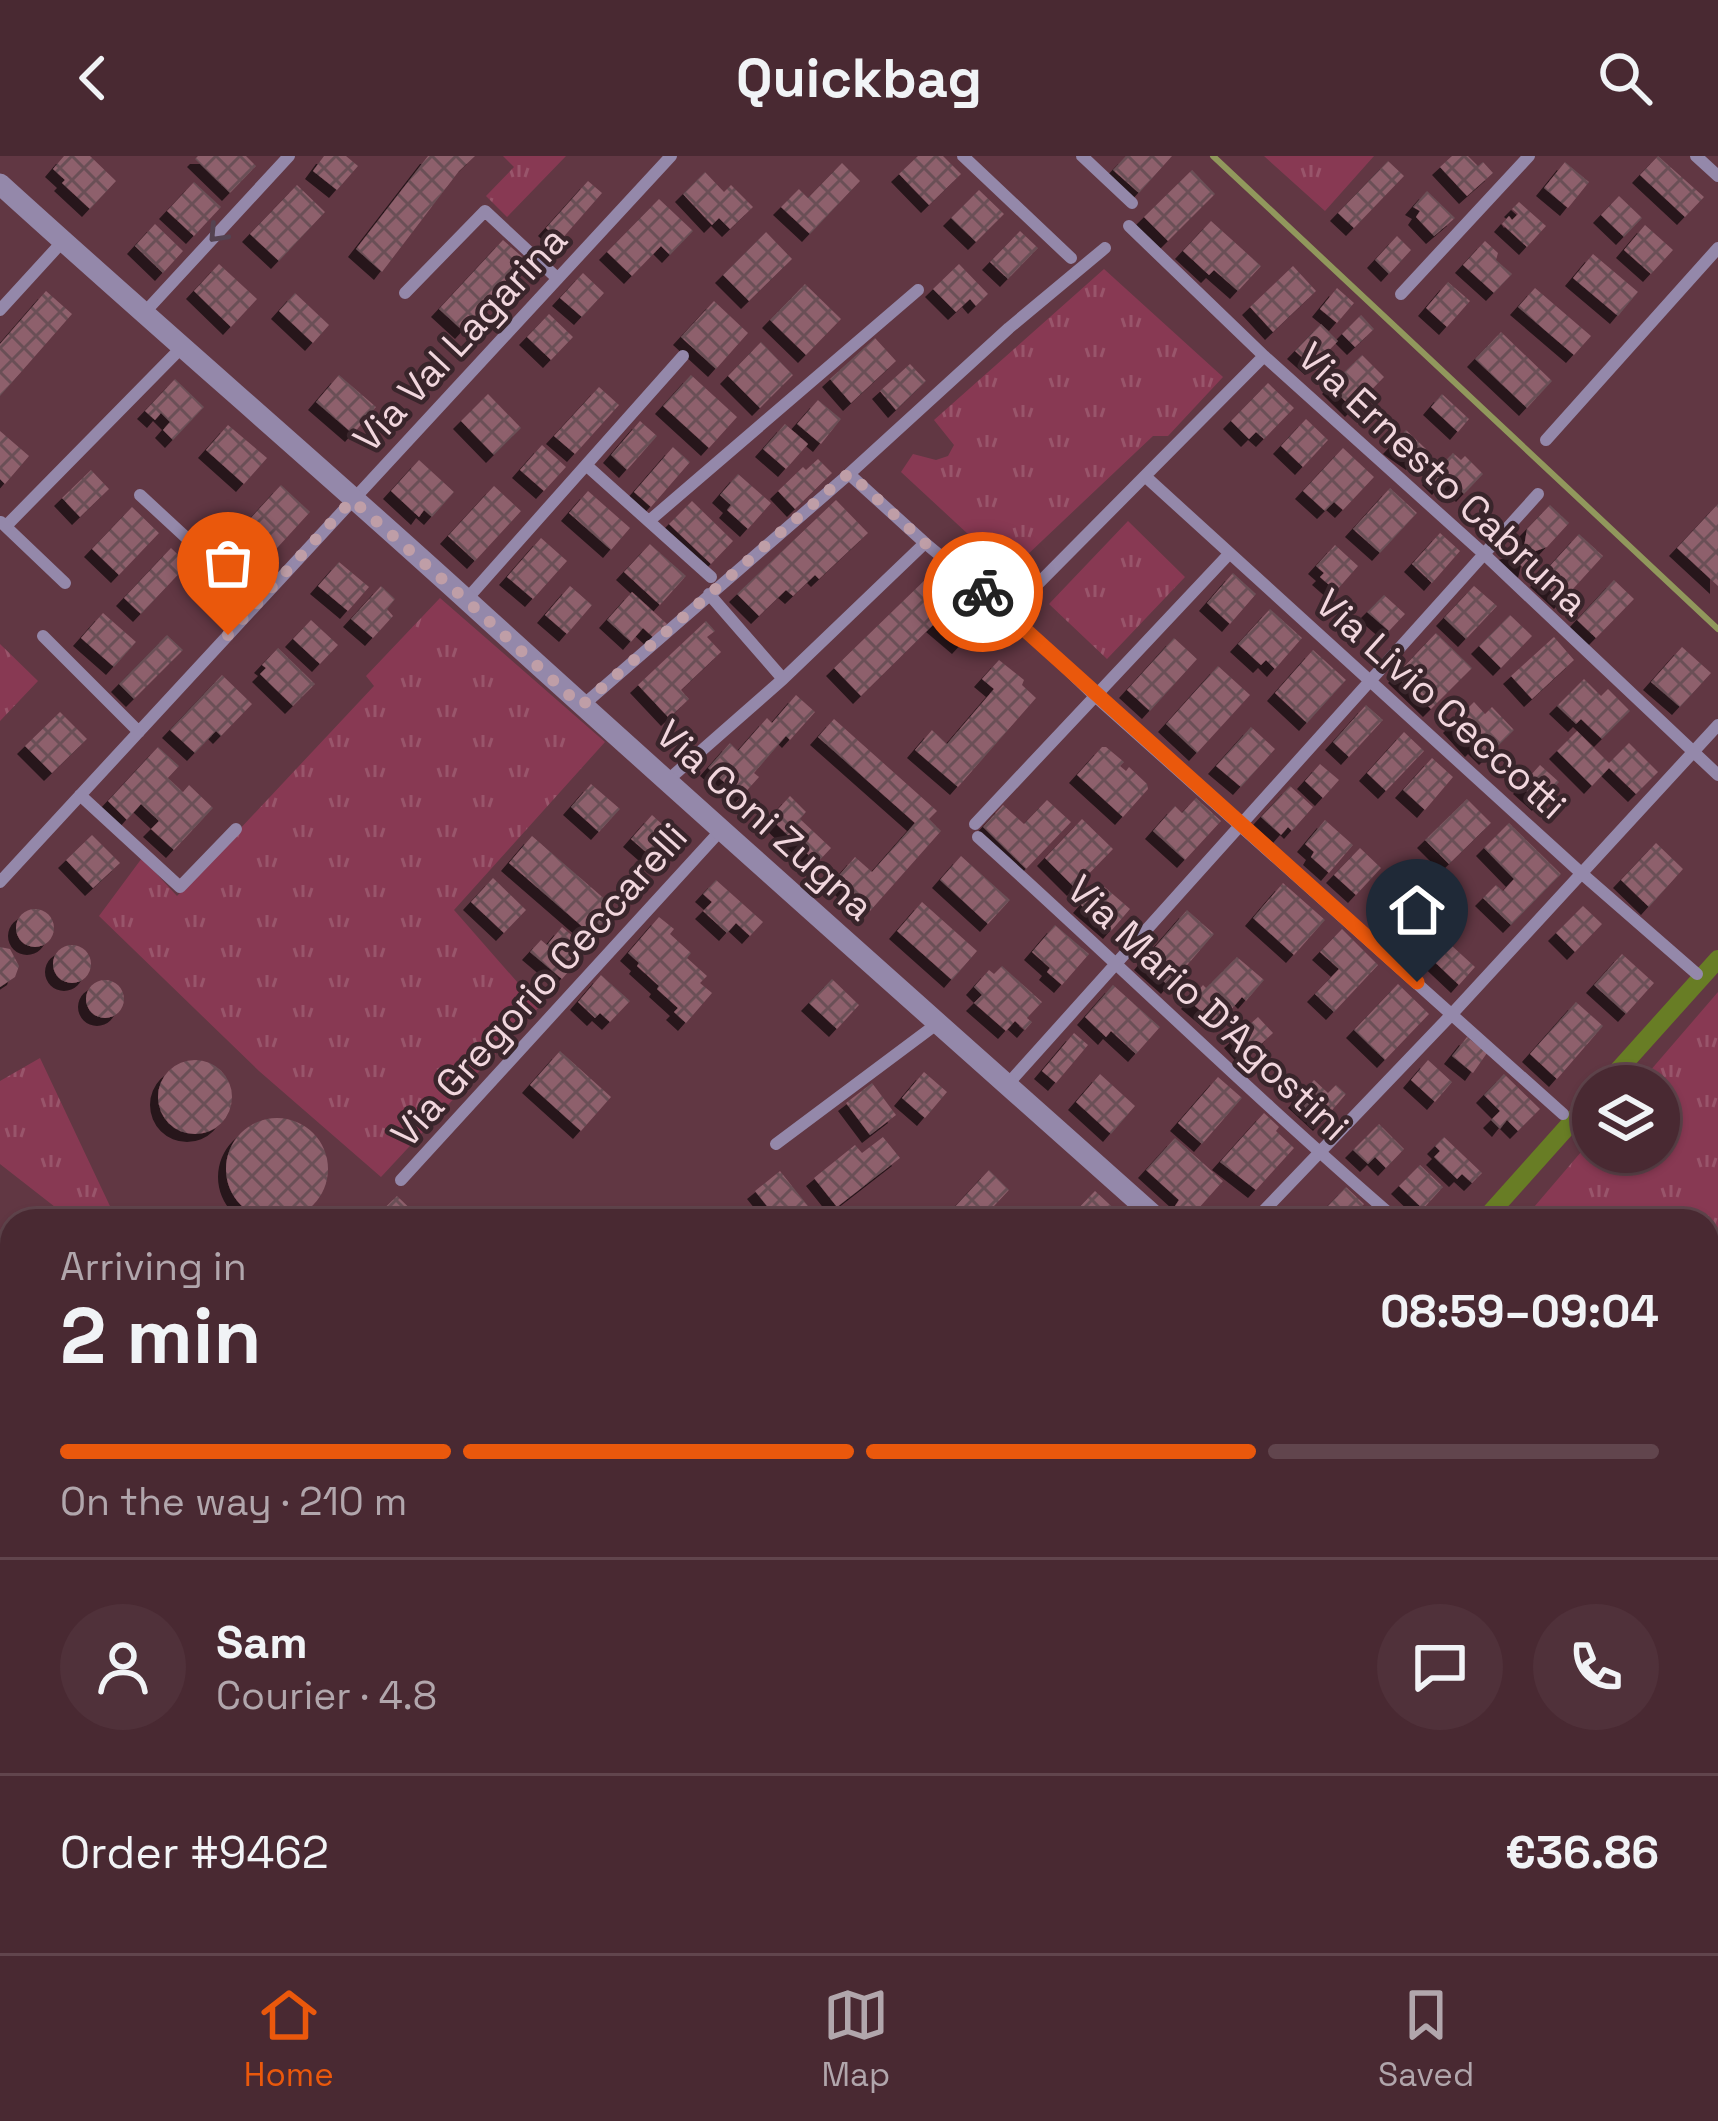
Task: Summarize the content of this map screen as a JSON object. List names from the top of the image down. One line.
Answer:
{"streets":{"street":["Via Val Lagarina","Via Ernesto Cabruna","Via Livio Ceccotti","Via Coni Zugna","Via Gregorio Ceccarelli","Via Mario D'Agostini"]},"crossings":[["Via Val Lagarina","Via Coni Zugna"],["Via Coni Zugna","Via Gregorio Ceccarelli"]],"page":{"header":"Quickbag","heading":["2 min","Arriving in","08:59–09:04"],"panel":["Sam","Courier · 4.8","Order #9462","€36.86"],"bar":"On the way · 210 m","tabs":["Home","Map","Saved"]}}
